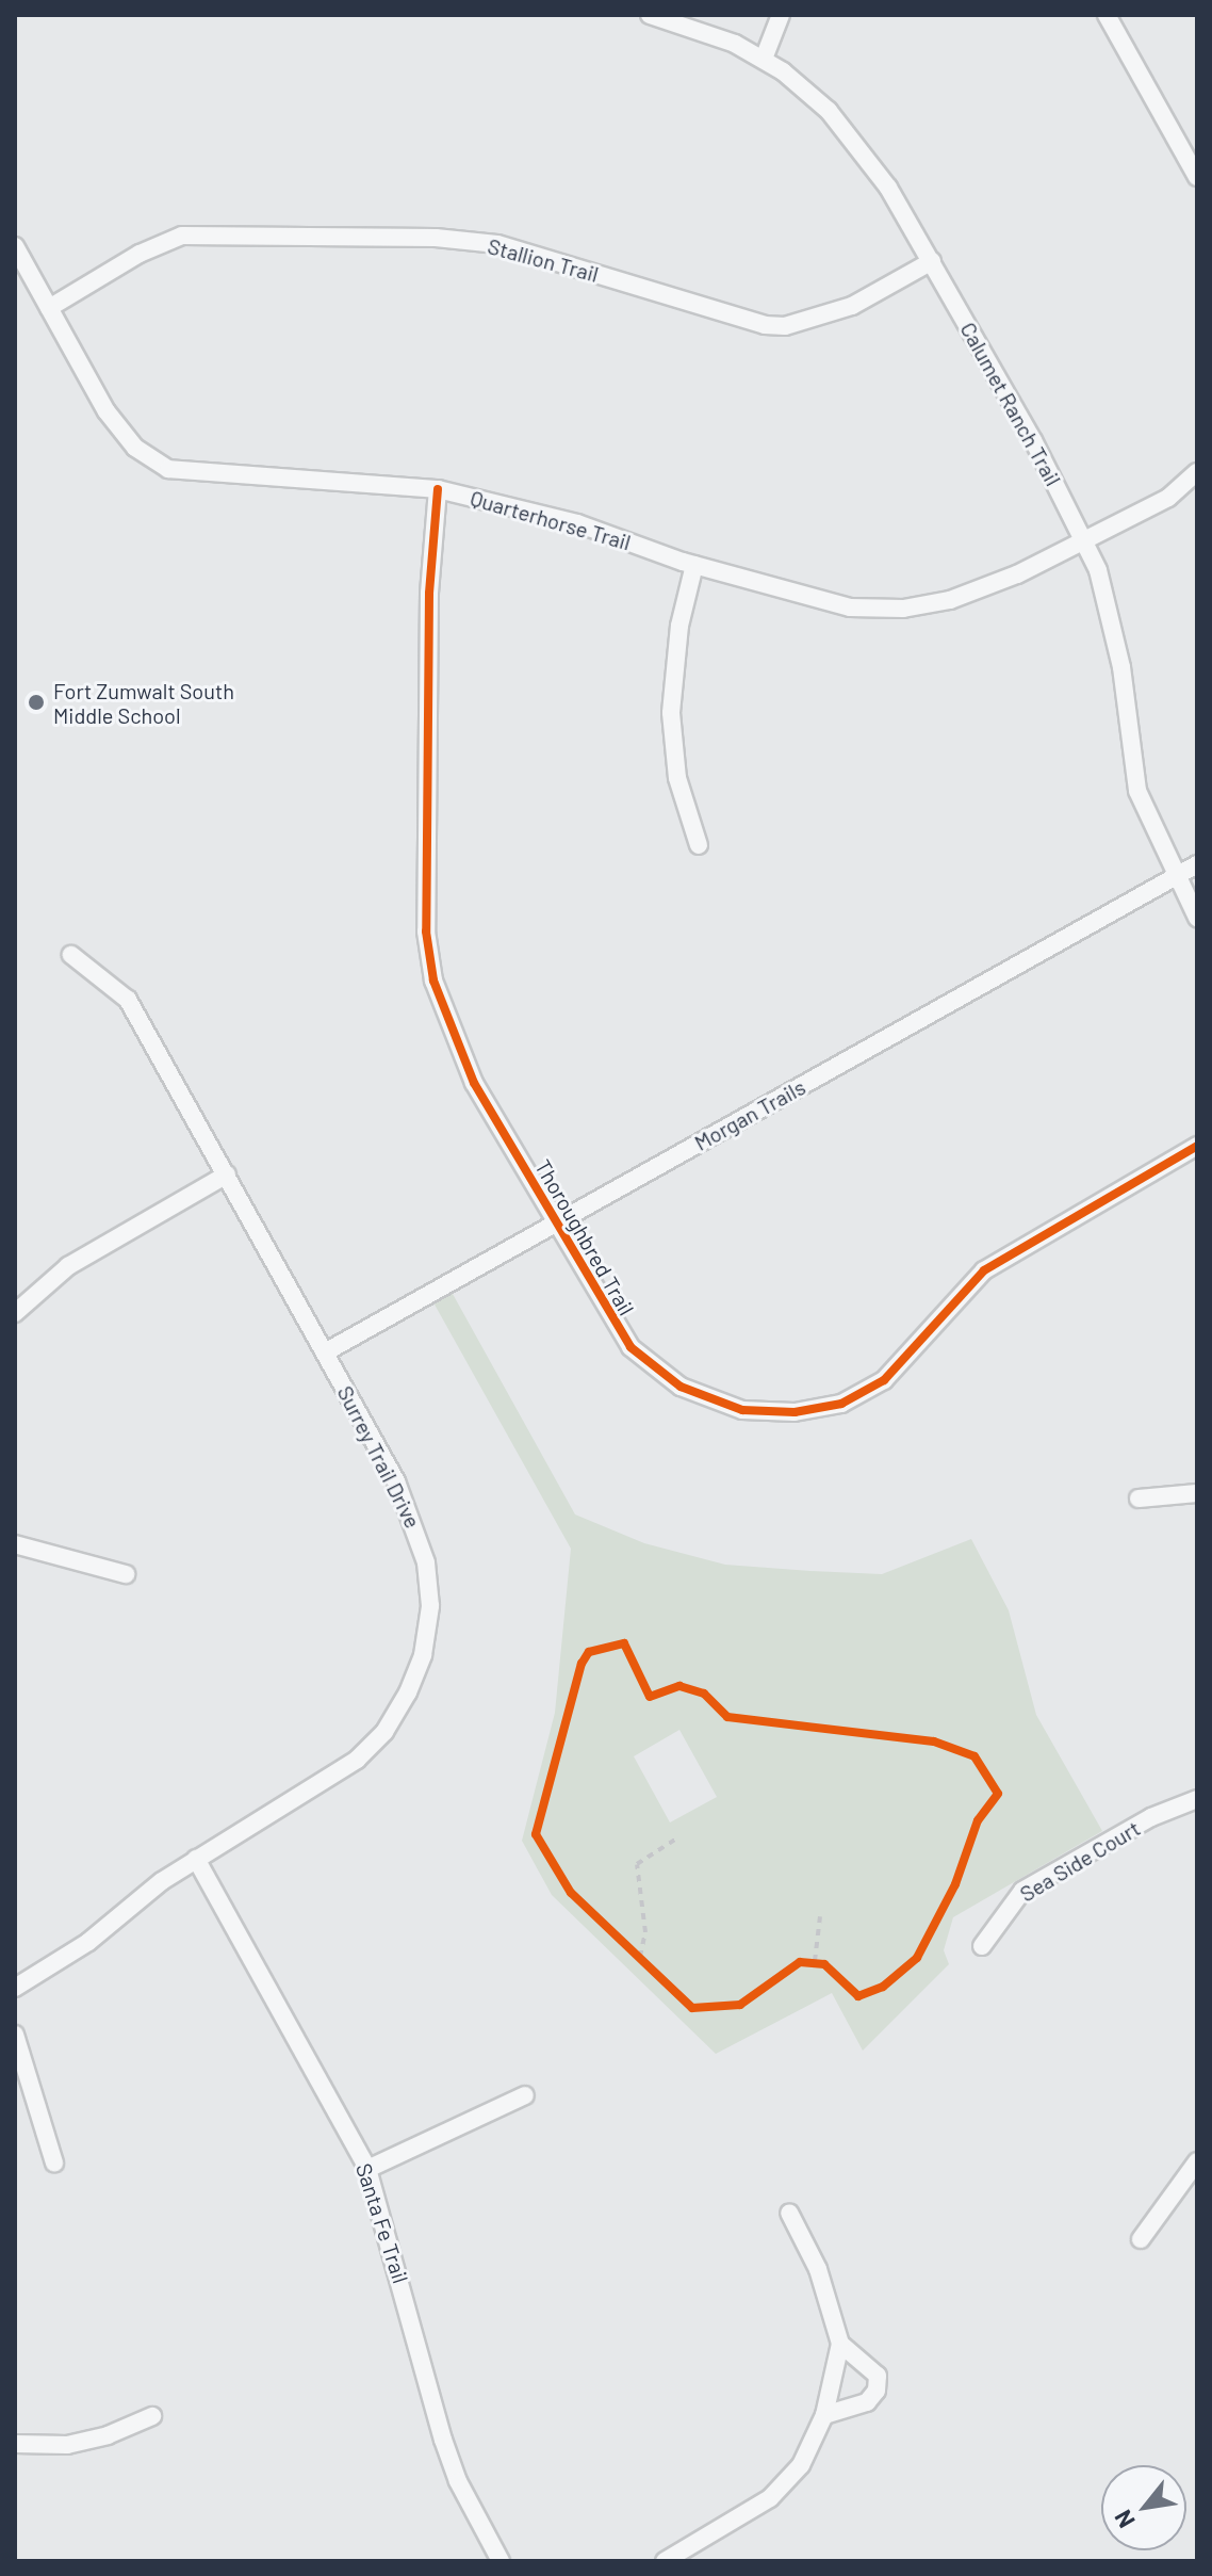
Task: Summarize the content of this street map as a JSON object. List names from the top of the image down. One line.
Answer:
{"streets":{"street":["Stallion Trail","Calumet Ranch Trail","Quarterhorse Trail","Morgan Trails","Thoroughbred Trail","Surrey Trail Drive","Sea Side Court","Santa Fe Trail"]},"crossings":[["Stallion Trail","Calumet Ranch Trail"],["Stallion Trail","Quarterhorse Trail"],["Calumet Ranch Trail","Quarterhorse Trail"],["Calumet Ranch Trail","Morgan Trails"],["Quarterhorse Trail","Thoroughbred Trail"],["Morgan Trails","Thoroughbred Trail"],["Morgan Trails","Surrey Trail Drive"],["Surrey Trail Drive","Santa Fe Trail"]],"places":["Fort Zumwalt South Middle School"],"north":"bottom left"}
